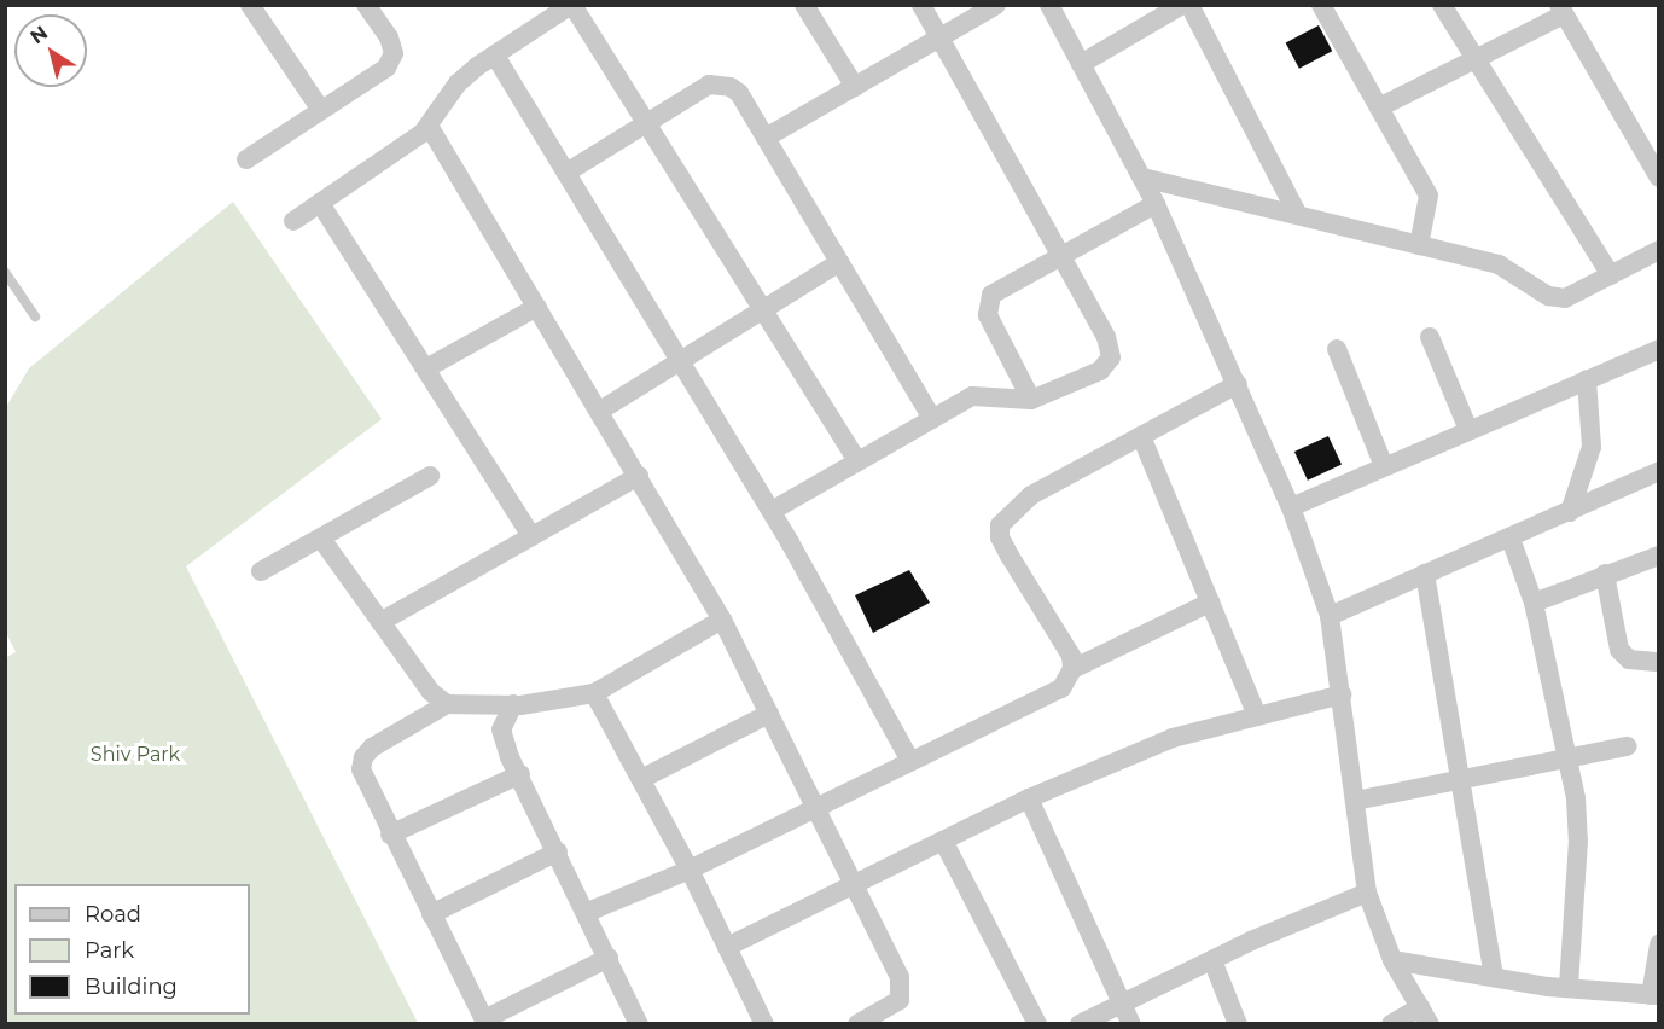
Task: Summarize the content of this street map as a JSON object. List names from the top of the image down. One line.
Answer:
{"parks":["Shiv Park"],"legend":["Road","Park","Building"],"north":"top left"}
